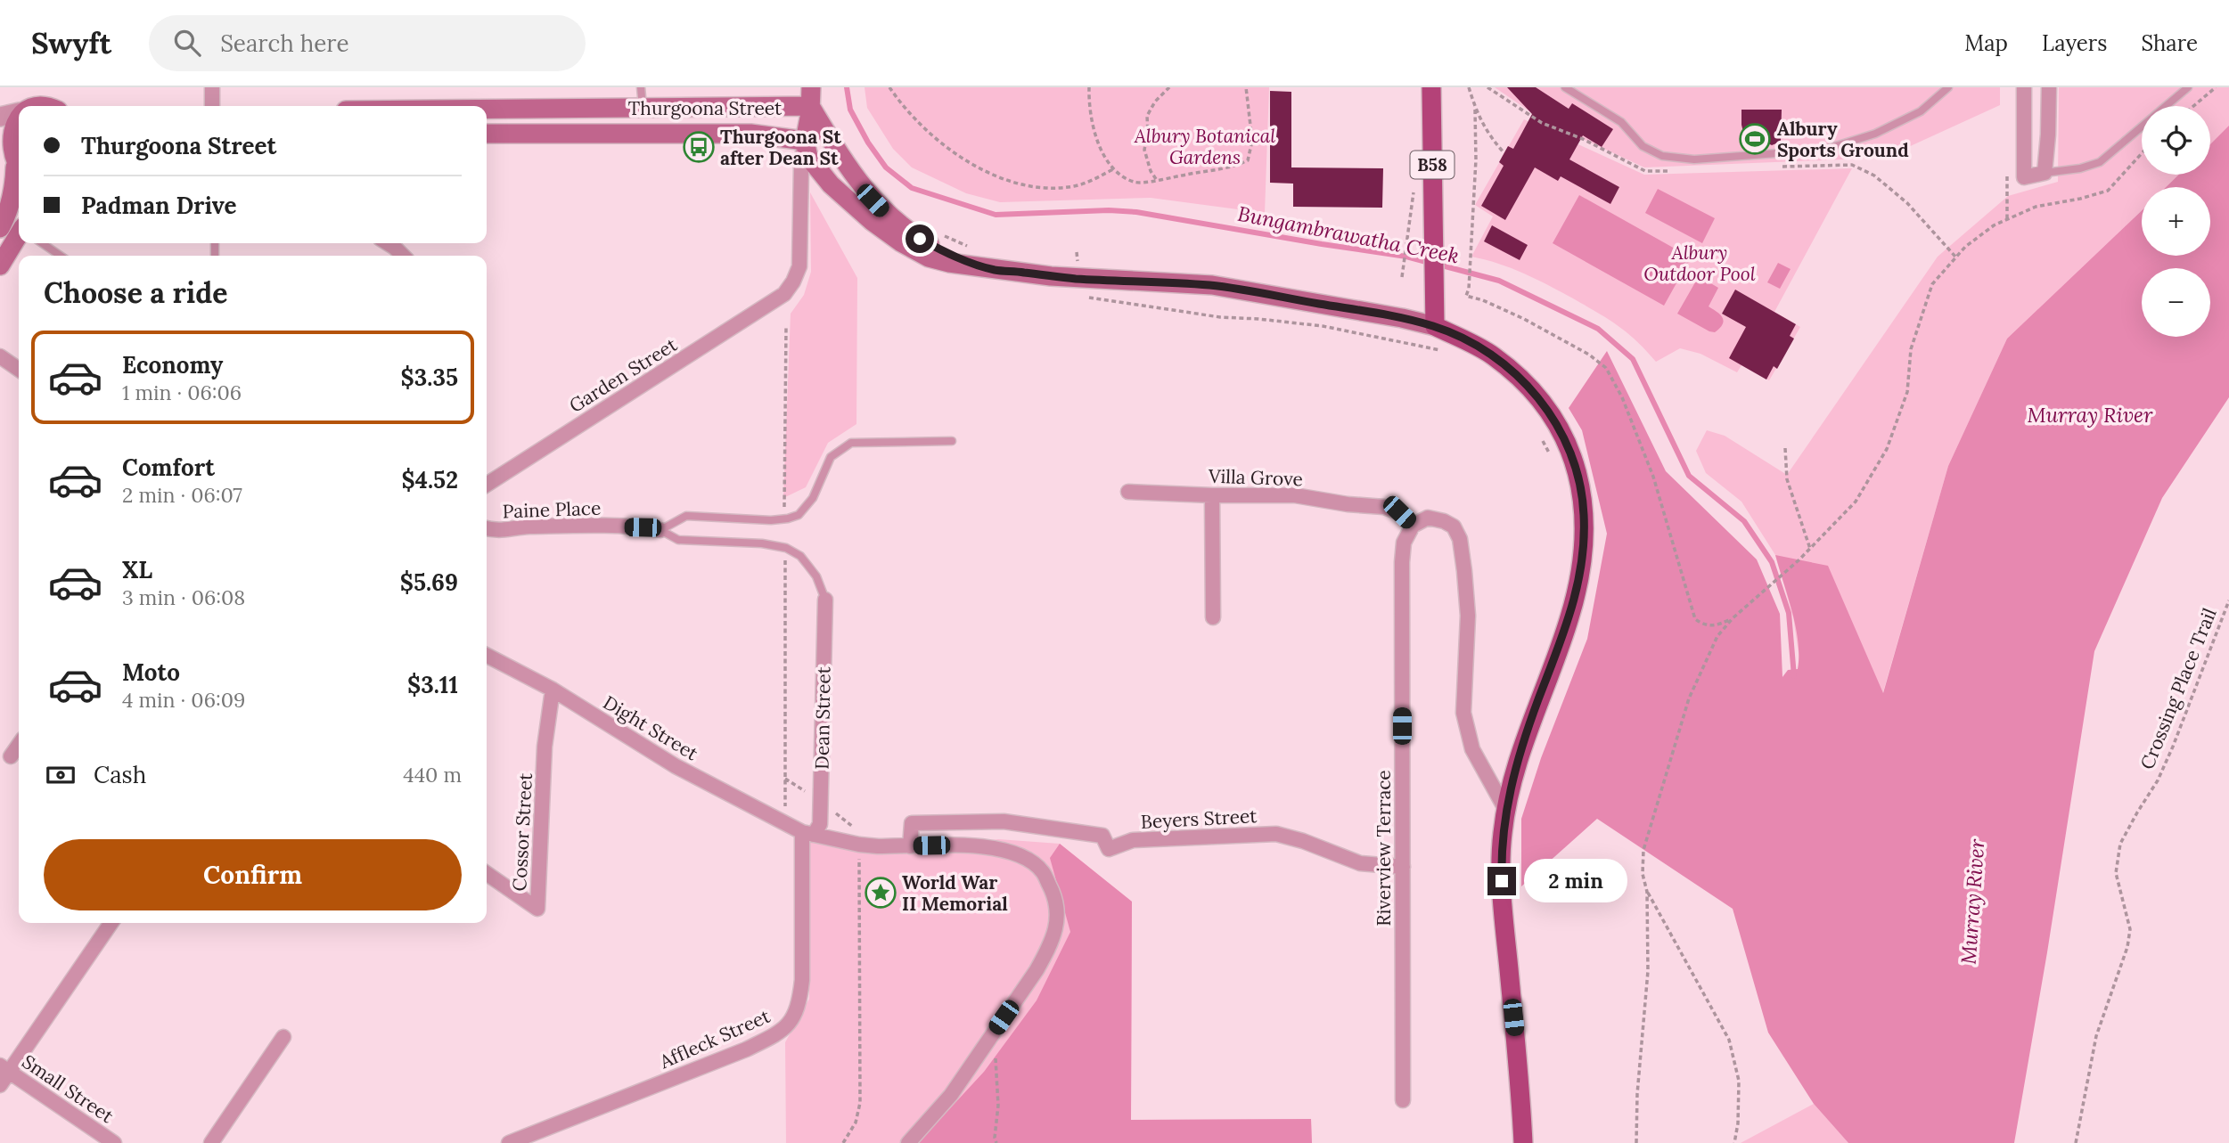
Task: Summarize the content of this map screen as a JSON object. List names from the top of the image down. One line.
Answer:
{"streets":{"main road":["Thurgoona Street","B58"],"street":["Garden Street","Villa Grove","Paine Place","Dean Street","Dight Street","Beyers Street","Cossor Street","Riverview Terrace","Affleck Street","Small Street"],"path":["Crossing Place Trail"]},"crossings":[["Thurgoona Street","Garden Street"],["Villa Grove","Riverview Terrace"],["Paine Place","Dean Street"],["Dean Street","Dight Street"],["Dean Street","Affleck Street"],["Dight Street","Beyers Street"],["Dight Street","Cossor Street"],["Dight Street","Affleck Street"],["Beyers Street","Riverview Terrace"]],"water":["Bungambrawatha Creek","Murray River"],"parks":["Albury Botanical Gardens","Albury Outdoor Pool"],"places":{"sports":["Albury Sports Ground"],"bus stop":["Thurgoona St after Dean St"],"place":["World War II Memorial"]},"page":{"header":"Swyft","search":"Search here","nav":["Map","Layers","Share"],"map_buttons":["+","−"],"banner":["Thurgoona Street","Padman Drive"],"heading":"Choose a ride","list":[{"name":"Economy","note":"1 min · 06:06","value":"$3.35"},{"name":"Comfort","note":"2 min · 06:07","value":"$4.52"},{"name":"XL","note":"3 min · 06:08","value":"$5.69"},{"name":"Moto","note":"4 min · 06:09","value":"$3.11"}],"pay":["Cash","440 m"],"buttons":"Confirm","bubble":"2 min"}}
